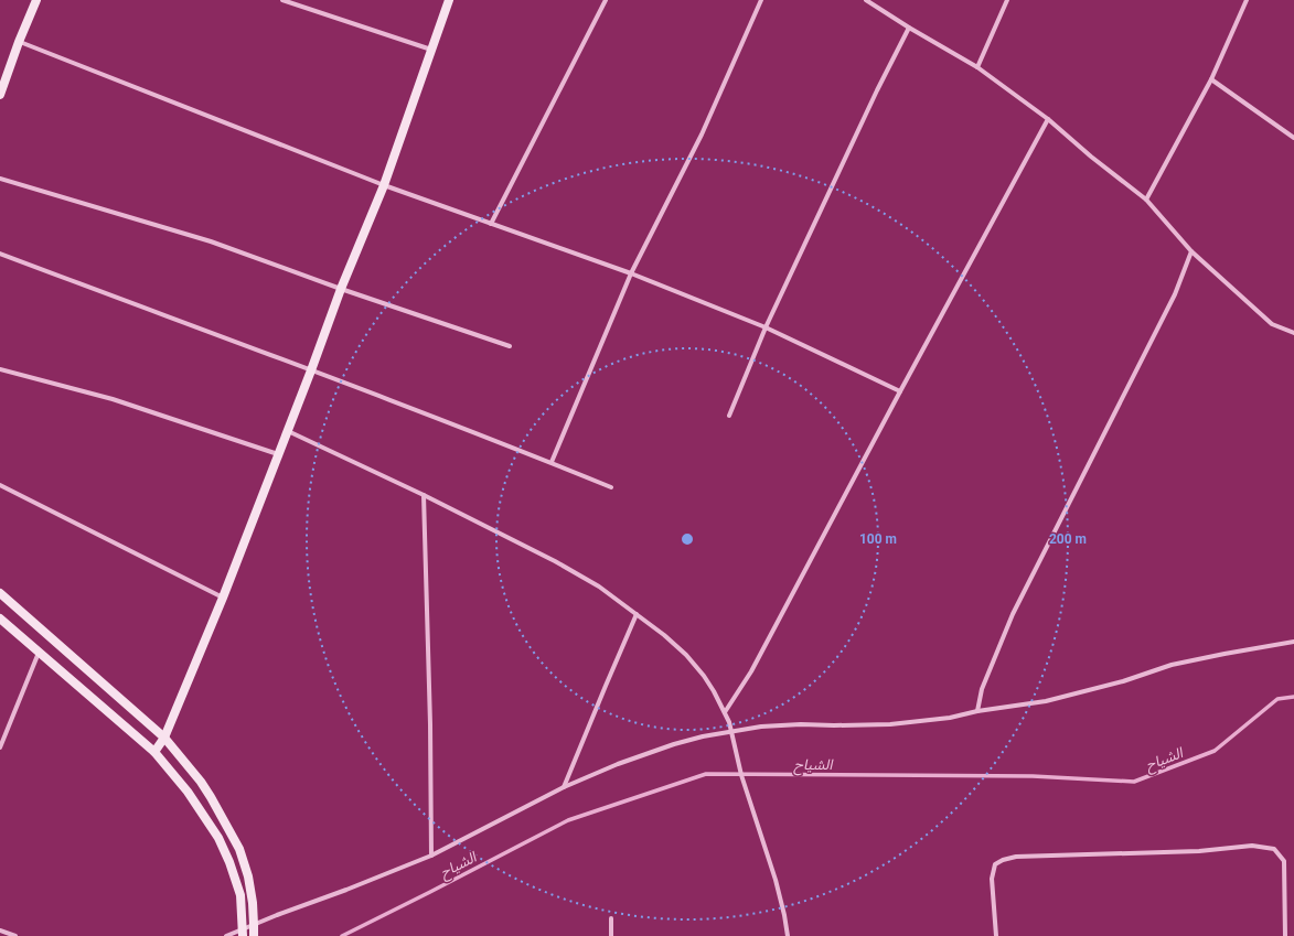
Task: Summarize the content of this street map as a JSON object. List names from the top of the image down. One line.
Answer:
{"water":["الشياح"],"rings":["100 m","200 m"]}
